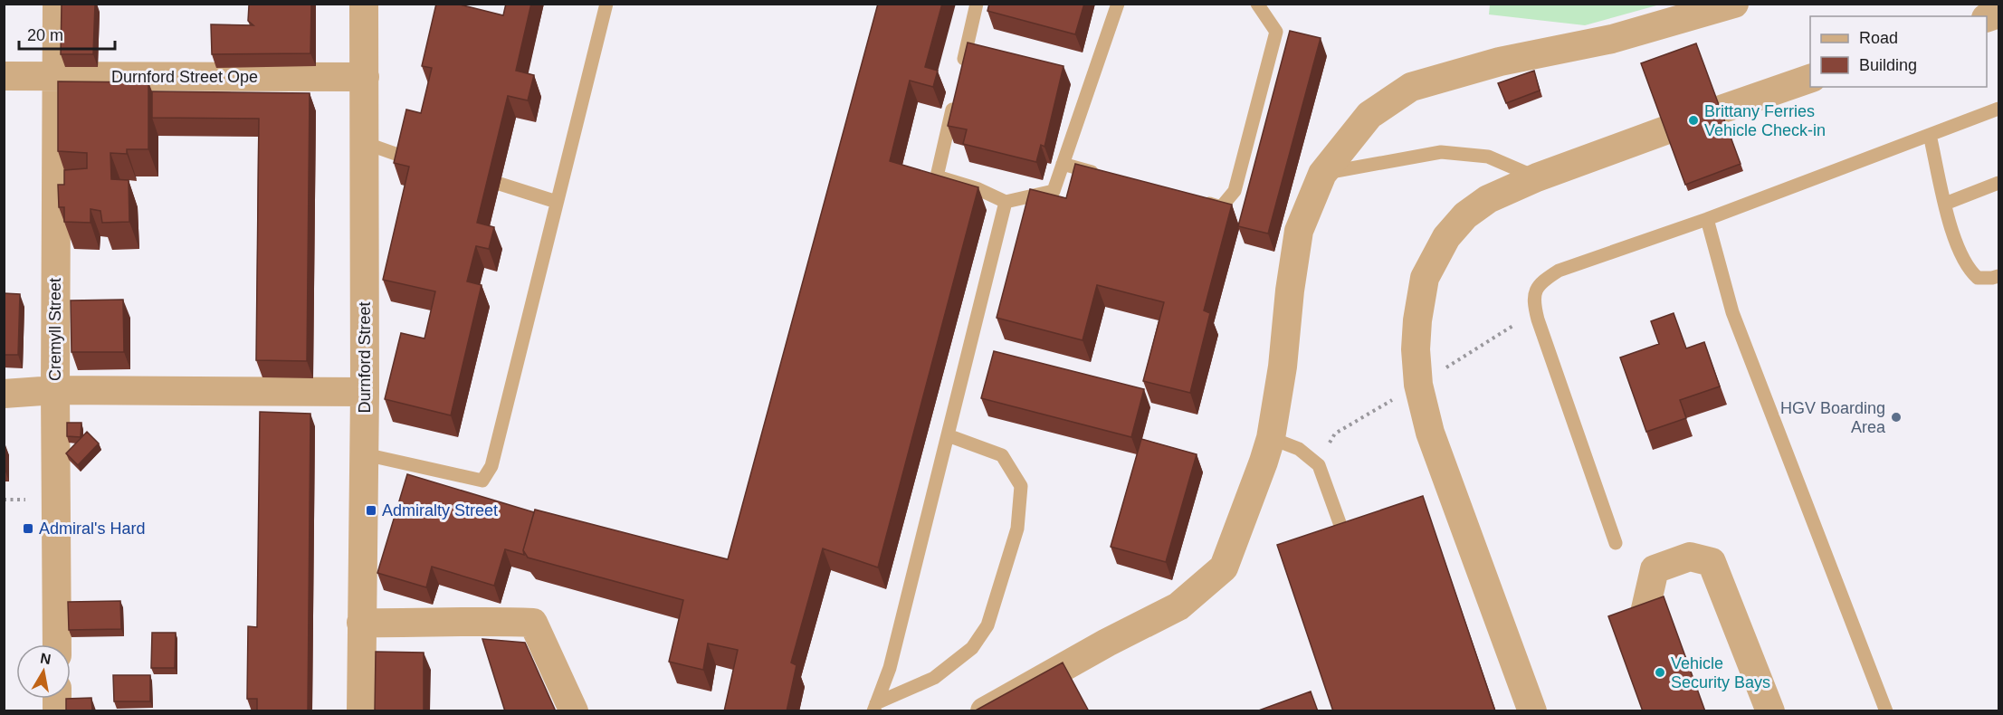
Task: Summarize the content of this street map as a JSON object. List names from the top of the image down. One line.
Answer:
{"streets":{"street":["Durnford Street Ope","Cremyll Street","Durnford Street"]},"crossings":[["Durnford Street Ope","Cremyll Street"],["Durnford Street Ope","Durnford Street"]],"places":{"other":["Brittany Ferries Vehicle Check-in","HGV Boarding Area","Vehicle Security Bays"],"transit":["Admiralty Street","Admiral's Hard"]},"legend":["Road","Building"],"scale_bar":"20 m","north":"top"}
